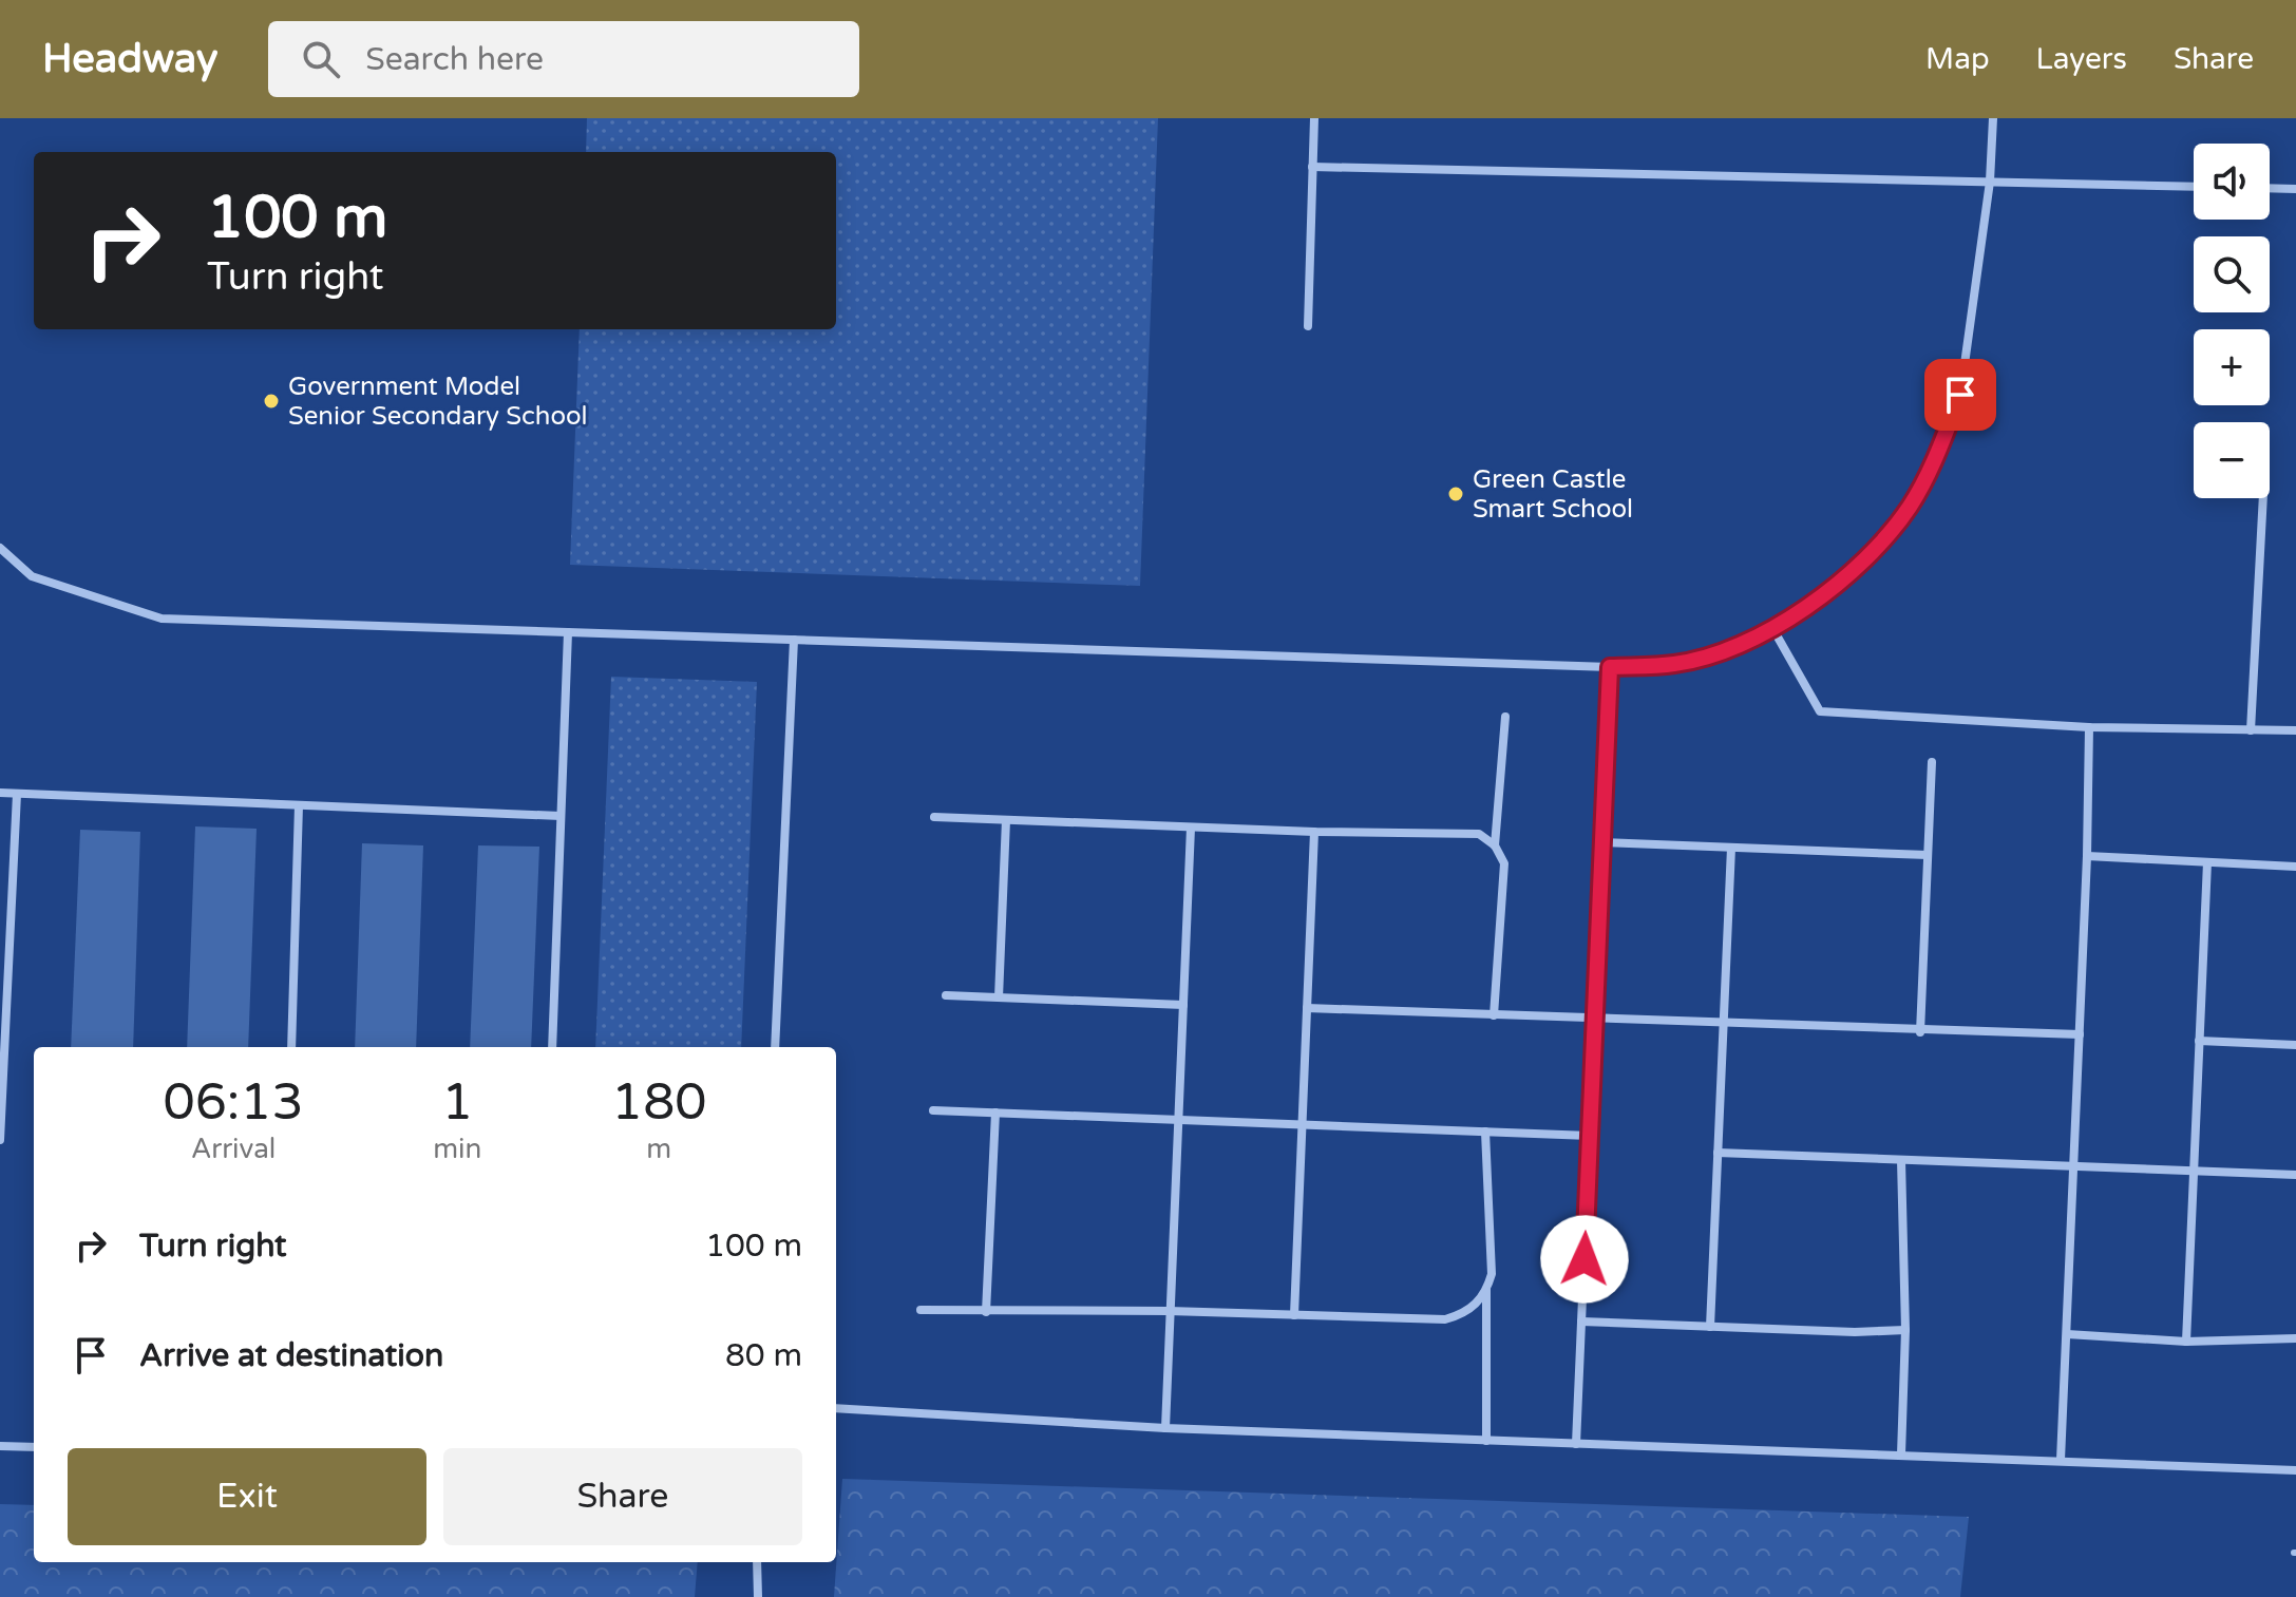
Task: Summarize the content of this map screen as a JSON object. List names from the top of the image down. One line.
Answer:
{"places":["Government Model Senior Secondary School","Green Castle Smart School"],"page":{"header":"Headway","search":"Search here","nav":["Map","Layers","Share"],"map_buttons":["+","−"],"turn":["100 m","Turn right"],"eta":["06:13","Arrival","1","min","180","m"],"list":[{"name":"Turn right","value":"100 m"},{"name":"Arrive at destination","value":"80 m"}],"buttons":["Exit","Share"]}}
